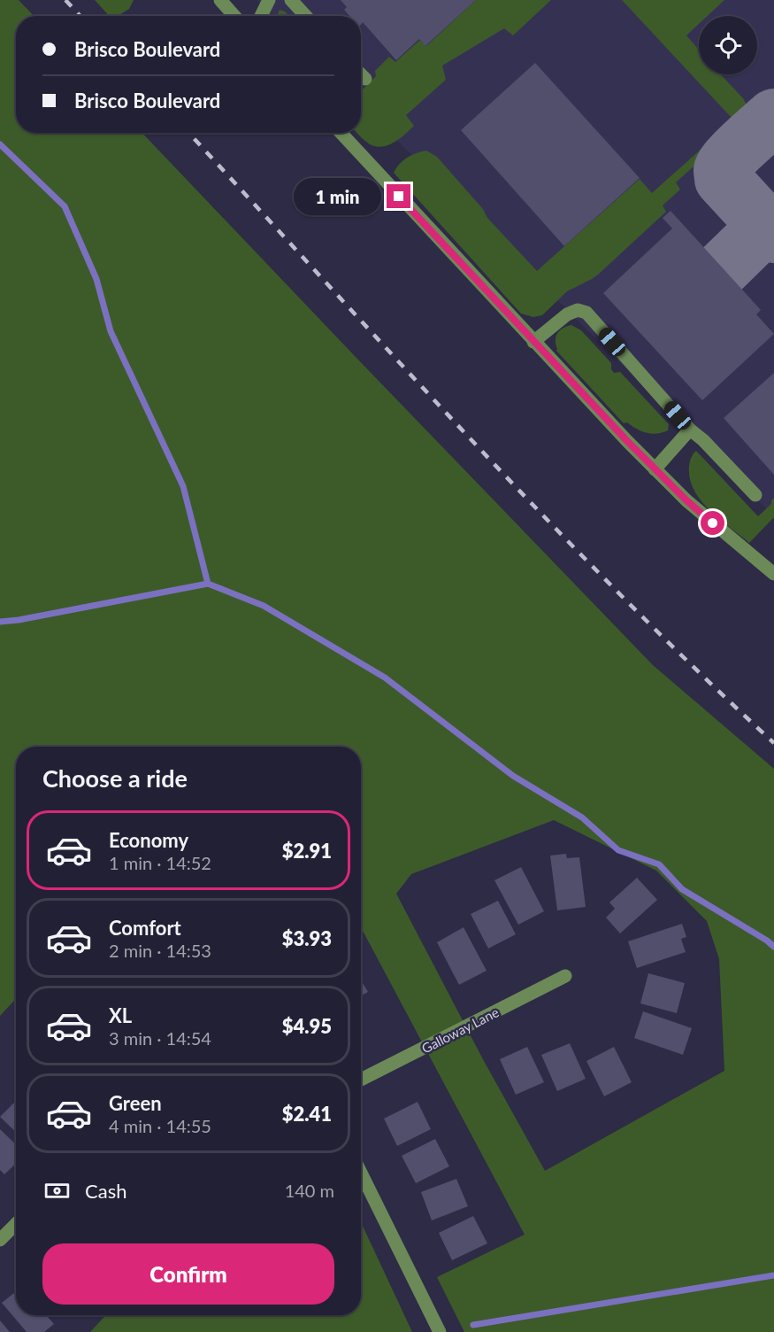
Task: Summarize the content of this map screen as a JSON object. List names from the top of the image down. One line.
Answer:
{"streets":{"street":["Galloway Lane"]},"page":{"banner":["Brisco Boulevard","Brisco Boulevard"],"bubble":"1 min","heading":"Choose a ride","list":[{"name":"Economy","note":"1 min · 14:52","value":"$2.91"},{"name":"Comfort","note":"2 min · 14:53","value":"$3.93"},{"name":"XL","note":"3 min · 14:54","value":"$4.95"},{"name":"Green","note":"4 min · 14:55","value":"$2.41"}],"pay":["Cash","140 m"],"buttons":"Confirm"}}
